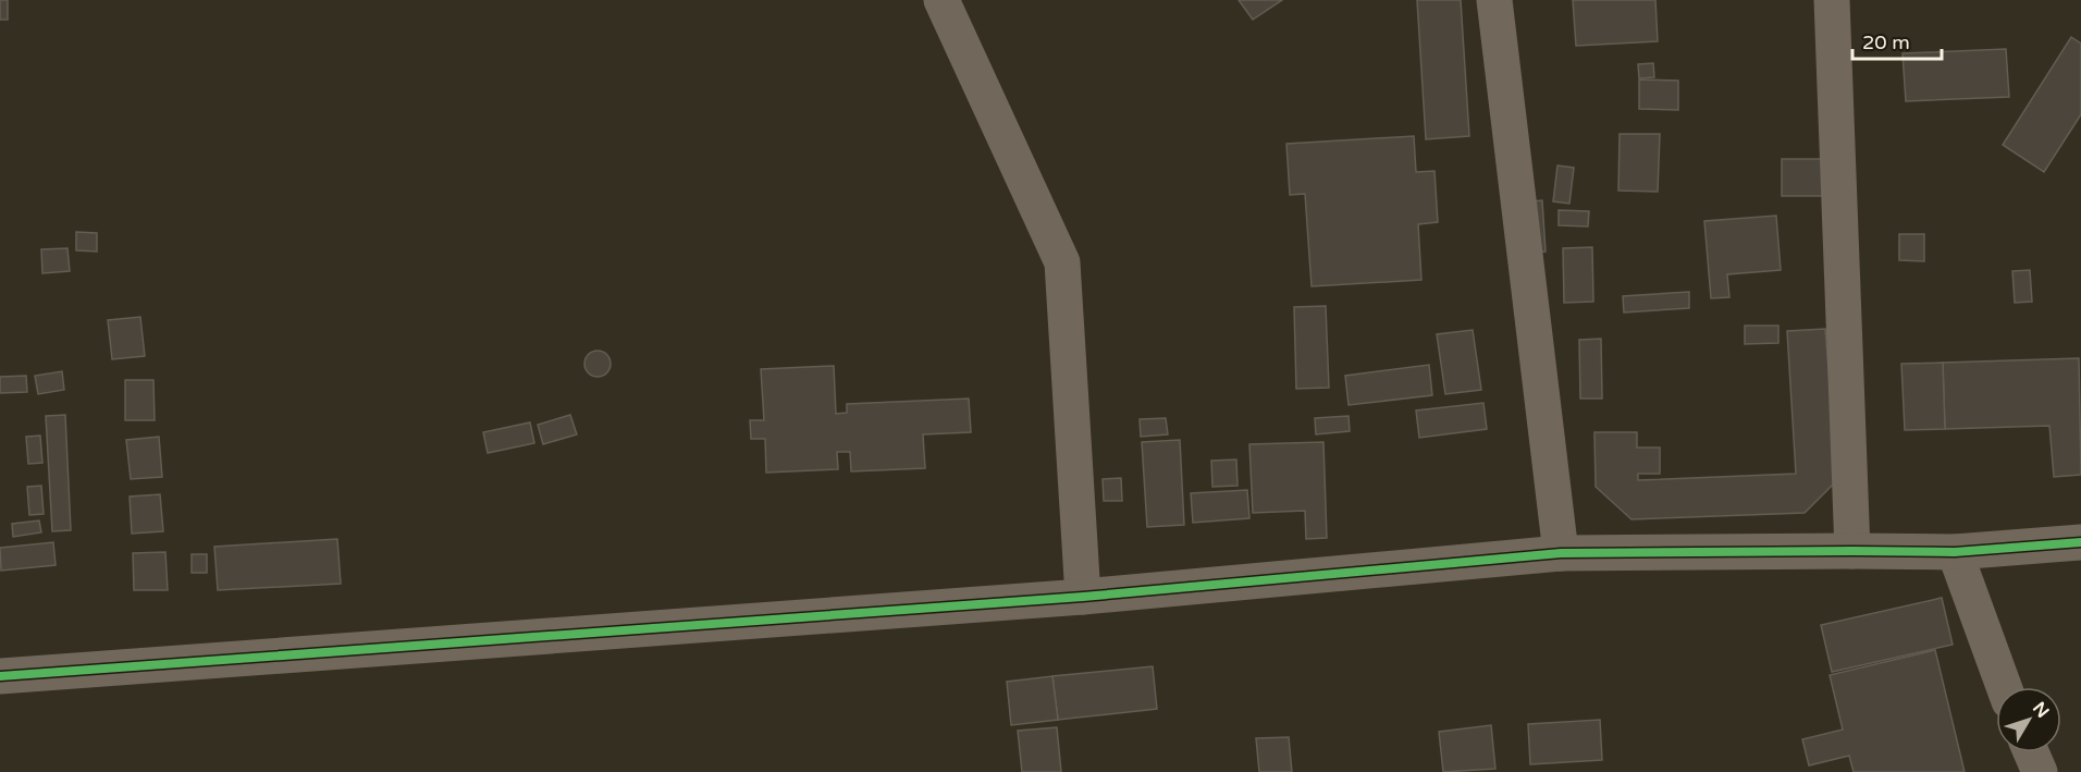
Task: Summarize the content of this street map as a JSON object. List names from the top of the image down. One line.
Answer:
{"scale_bar":"20 m","north":"top right"}
